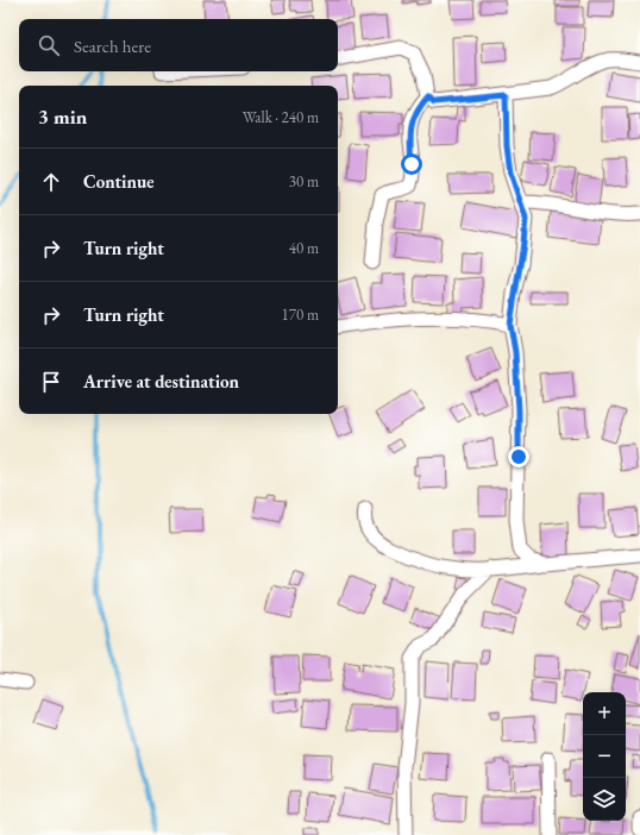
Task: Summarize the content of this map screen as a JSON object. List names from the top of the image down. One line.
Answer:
{"page":{"search":"Search here","heading":["3 min","Walk · 240 m"],"list":[["Continue","30 m"],["Turn right","40 m"],["Turn right","170 m"],"Arrive at destination"],"map_buttons":["+","−"]}}
